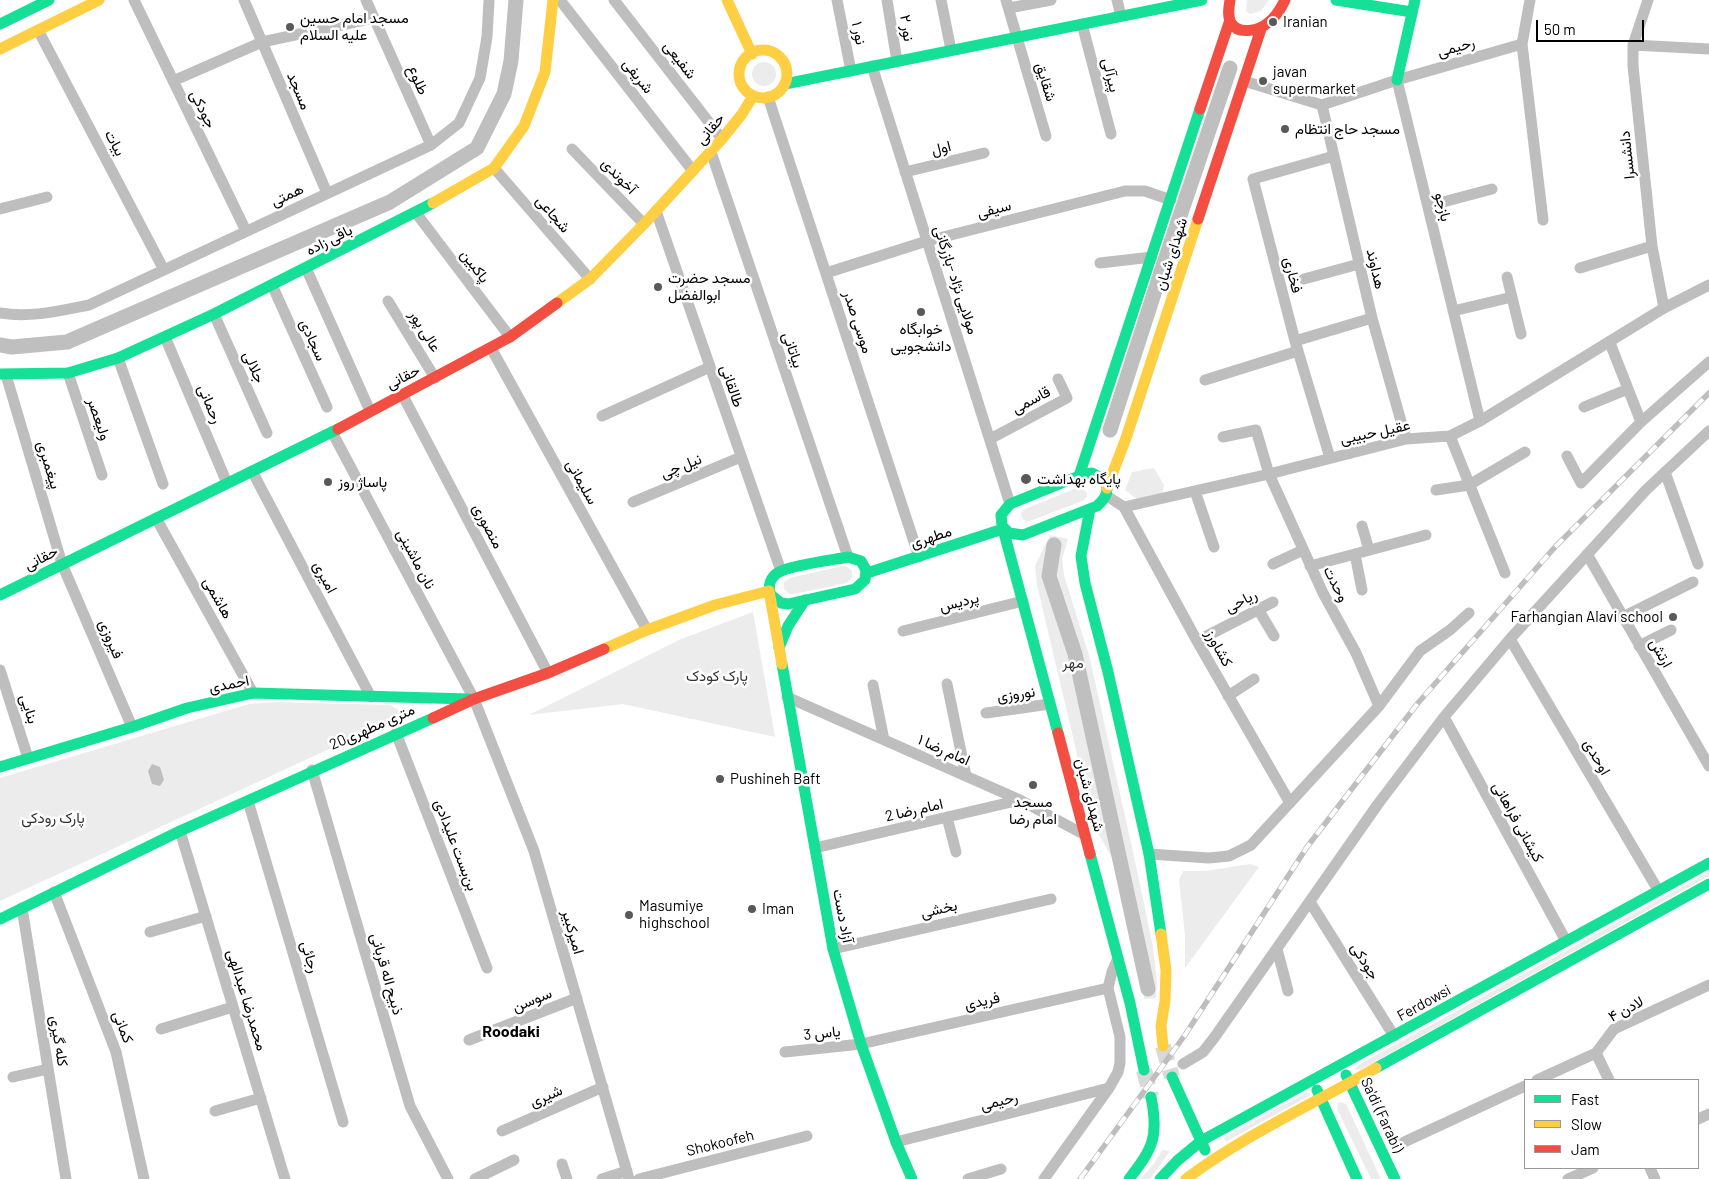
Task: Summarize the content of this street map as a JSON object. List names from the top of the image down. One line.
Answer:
{"streets":{"street":["نور ۲","نور ۱","رحیمی","شفیعی","پیرآلی","شریفی","طلوع","شقایق","مسجد","جودکی","حقانی","بیات","اول","دانشسرا","آخوندی","همتی","بازجو","سیفی","شجاعی","باقی زاده","شهدای شبان","پاکبین","هداوند","فخاری","مولایی نژاد -بازرگانی","موسی صدر","عالی پور","سجادی","بیاتانی","جلالی","طالقانی","قاسمی","رحمانی","ولیعصر","عقیل حبیبی","پیغمبری","نیل چی","سلیمانی","منصوری","مطهری","نان ماشینی","امیری","وحدت","هاشمی","ریاحی","پردیس","فیروزی","کشاورز","ارتش","احمدی","نوروزی","بنایی","20متری مطهری","امام رضا ۱","اوحدی","امام رضا 2","کیشانی فراهانی","بن‌بست علیدادی","بخشی","آزاد دست","امیرکبیر","رجائی","ذبیح اله قربانی","محمدرضا عبدالهی","سوسن","فریدی","Ferdowsi","لادن ۴","کمانی","یاس 3","کله گیری","شیری","Sa'di (Farabi)","Shokoofeh"]},"crossings":[["رحیمی","بازجو"],["رحیمی","هداوند"],["رحیمی","آزاد دست"],["شفیعی","حقانی"],["شریفی","حقانی"],["طلوع","همتی"],["مسجد","همتی"],["جودکی","همتی"],["جودکی","Ferdowsi"],["حقانی","آخوندی"],["حقانی","شجاعی"],["حقانی","پاکبین"],["حقانی","موسی صدر"],["حقانی","عالی پور"],["حقانی","بیاتانی"],["حقانی","طالقانی"],["حقانی","رحمانی"],["حقانی","پیغمبری"],["حقانی","سلیمانی"],["حقانی","منصوری"],["حقانی","نان ماشینی"],["حقانی","امیری"],["حقانی","هاشمی"],["حقانی","فیروزی"],["بیات","همتی"],["اول","مولایی نژاد -بازرگانی"],["دانشسرا","عقیل حبیبی"],["بازجو","عقیل حبیبی"],["سیفی","شهدای شبان"],["سیفی","مولایی نژاد -بازرگانی"],["سیفی","موسی صدر"],["شجاعی","باقی زاده"],["باقی زاده","پاکبین"],["باقی زاده","سجادی"],["باقی زاده","جلالی"],["باقی زاده","رحمانی"],["باقی زاده","ولیعصر"],["باقی زاده","پیغمبری"],["شهدای شبان","مطهری"],["شهدای شبان","پردیس"],["شهدای شبان","نوروزی"],["شهدای شبان","امام رضا ۱"],["هداوند","فخاری"],["هداوند","عقیل حبیبی"],["فخاری","عقیل حبیبی"],["مولایی نژاد -بازرگانی","قاسمی"],["موسی صدر","مطهری"],["طالقانی","نیل چی"],["عقیل حبیبی","وحدت"],["عقیل حبیبی","کشاورز"],["پیغمبری","فیروزی"],["سلیمانی","20متری مطهری"],["منصوری","20متری مطهری"],["نان ماشینی","احمدی"],["نان ماشینی","20متری مطهری"],["نان ماشینی","امیرکبیر"],["امیری","احمدی"],["هاشمی","احمدی"],["ریاحی","کشاورز"],["فیروزی","احمدی"],["احمدی","بنایی"],["احمدی","20متری مطهری"],["احمدی","امیرکبیر"],["20متری مطهری","بن‌بست علیدادی"],["20متری مطهری","آزاد دست"],["20متری مطهری","امیرکبیر"],["20متری مطهری","رجائی"],["20متری مطهری","ذبیح اله قربانی"],["20متری مطهری","محمدرضا عبدالهی"],["20متری مطهری","کمانی"],["20متری مطهری","کله گیری"],["امام رضا ۱","امام رضا 2"],["امام رضا ۱","آزاد دست"],["اوحدی","Ferdowsi"],["امام رضا 2","آزاد دست"],["کیشانی فراهانی","Ferdowsi"],["بخشی","آزاد دست"],["آزاد دست","فریدی"],["آزاد دست","یاس 3"],["امیرکبیر","سوسن"],["امیرکبیر","شیری"],["فریدی","یاس 3"],["Ferdowsi","Sa'di (Farabi)"]],"districts":["Roodaki"],"parks":["مهر","پارک کودک","پارک رودکی"],"places":["Iranian","مسجد امام حسین علیه السلام","javan supermarket","مسجد حاج انتظام","مسجد حضرت ابوالفضل","خوابگاه دانشجویی","پایگاه بهداشت","پاساژ روز","Farhangian Alavi school","Pushineh Baft","مسجد امام رضا","Iman","Masumiye highschool"],"legend":["Fast","Slow","Jam"],"scale_bar":"50 m"}
